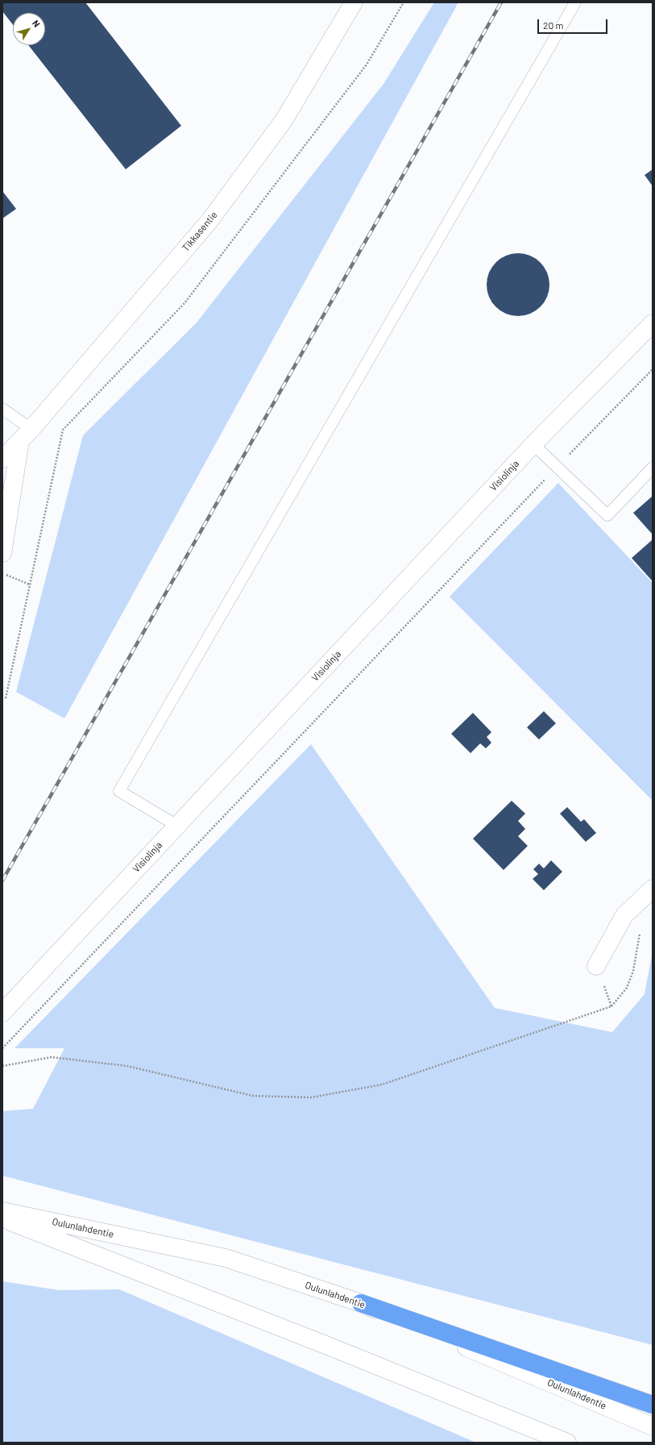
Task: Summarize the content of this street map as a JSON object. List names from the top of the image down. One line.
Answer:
{"streets":{"street":["Tikkasentie","Visiolinja","Oulunlahdentie"]},"scale_bar":"20 m","north":"top right"}
